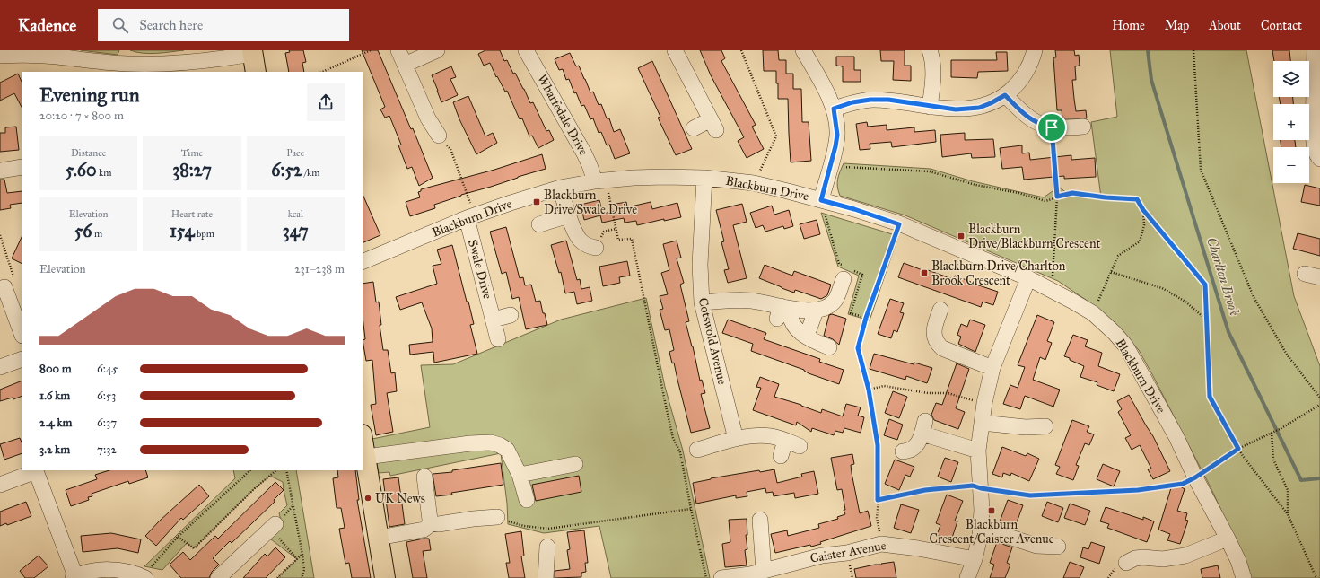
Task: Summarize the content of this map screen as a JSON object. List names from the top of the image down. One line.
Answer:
{"streets":{"street":["Wharfedale Drive","Blackburn Drive","Swale Drive","Cotswold Avenue","Caister Avenue"]},"crossings":[["Wharfedale Drive","Blackburn Drive"],["Blackburn Drive","Swale Drive"],["Blackburn Drive","Cotswold Avenue"]],"water":["Charlton Brook"],"places":{"transit":["Blackburn Drive/Swale Drive","Blackburn Drive/Blackburn Crescent","Blackburn Drive/Charlton Brook Crescent","Blackburn Crescent/Caister Avenue"],"other":["UK News"]},"page":{"header":"Kadence","search":"Search here","nav":["Home","Map","About","Contact"],"map_buttons":["+","−"],"heading":["Evening run","20:20 · 7 × 800 m"],"stats":[["Distance","5.60 km"],["Time","38:27"],["Pace","6:52 /km"],["Elevation","56 m"],["Heart rate","154 bpm"],["kcal","347"]],"chart":["Elevation","231–238 m"],"list":[{"name":"800 m","note":"6:45"},{"name":"1.6 km","note":"6:53"},{"name":"2.4 km","note":"6:37"},{"name":"3.2 km","note":"7:32"}]}}
